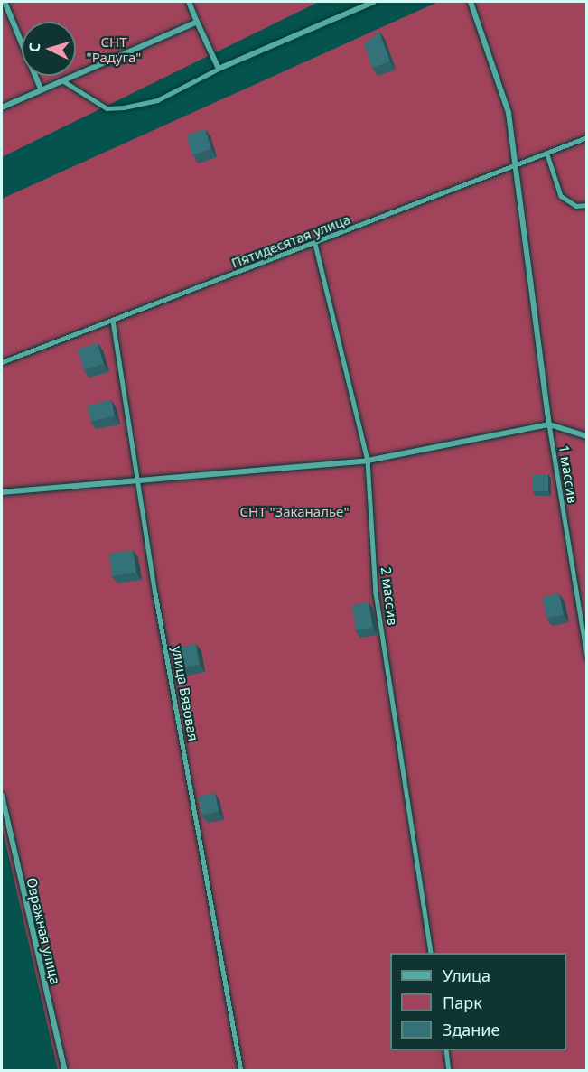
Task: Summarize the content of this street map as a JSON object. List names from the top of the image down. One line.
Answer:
{"streets":{"street":["Овражная улица"],"lane":["Пятидесятая улица","1 массив","2 массив","улица Вязовая"]},"crossings":[["Пятидесятая улица","2 массив"],["Пятидесятая улица","улица Вязовая"]],"parks":["СНТ \"Радуга\"","СНТ \"Заканалье\""],"legend":["Улица","Парк","Здание"],"north":"left"}
